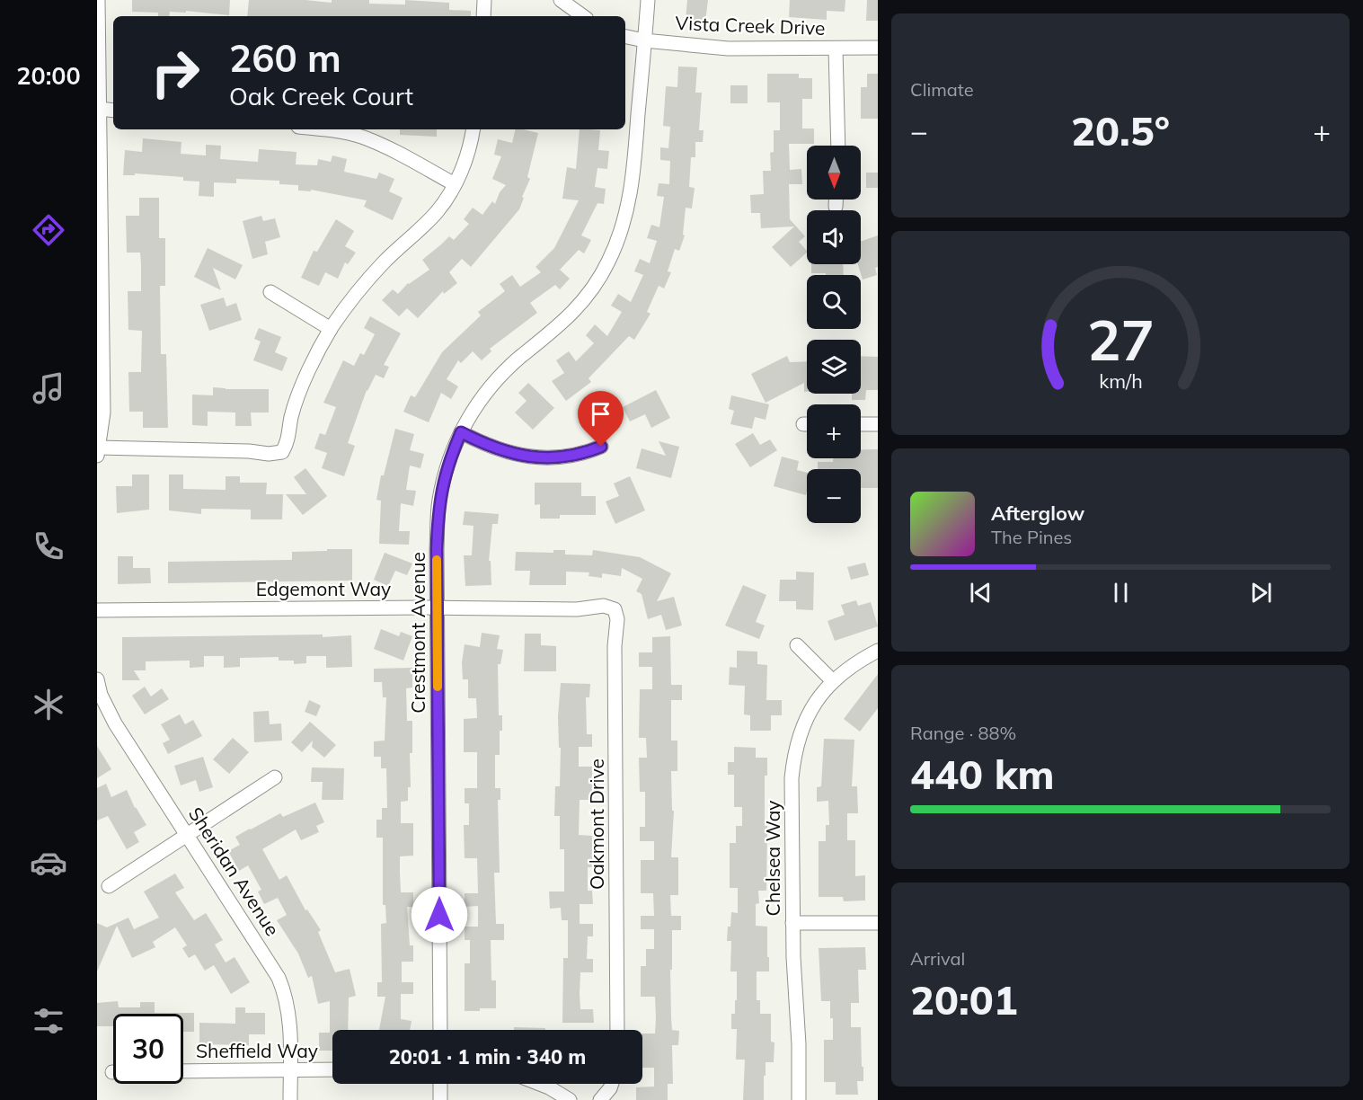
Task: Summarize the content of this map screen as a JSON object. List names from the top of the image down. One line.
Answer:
{"streets":{"street":["Vista Creek Drive","Edgemont Way","Crestmont Avenue","Oakmont Drive","Chelsea Way","Sheridan Avenue","Sheffield Way"]},"crossings":[["Vista Creek Drive","Crestmont Avenue"],["Edgemont Way","Crestmont Avenue"],["Edgemont Way","Oakmont Drive"],["Sheridan Avenue","Sheffield Way"]],"north":"bottom","page":{"tabs":"20:00","tile":["Climate",["Range · 88%","440 km"],["Arrival","20:01"]],"turn":["260 m","Oak Creek Court"],"heat":["−","20.5°","+"],"map_buttons":["+","−"],"song":["Afterglow","The Pines"],"limit":"30","trip":"20:01 · 1 min · 340 m","gauge":["27","km/h"]}}
